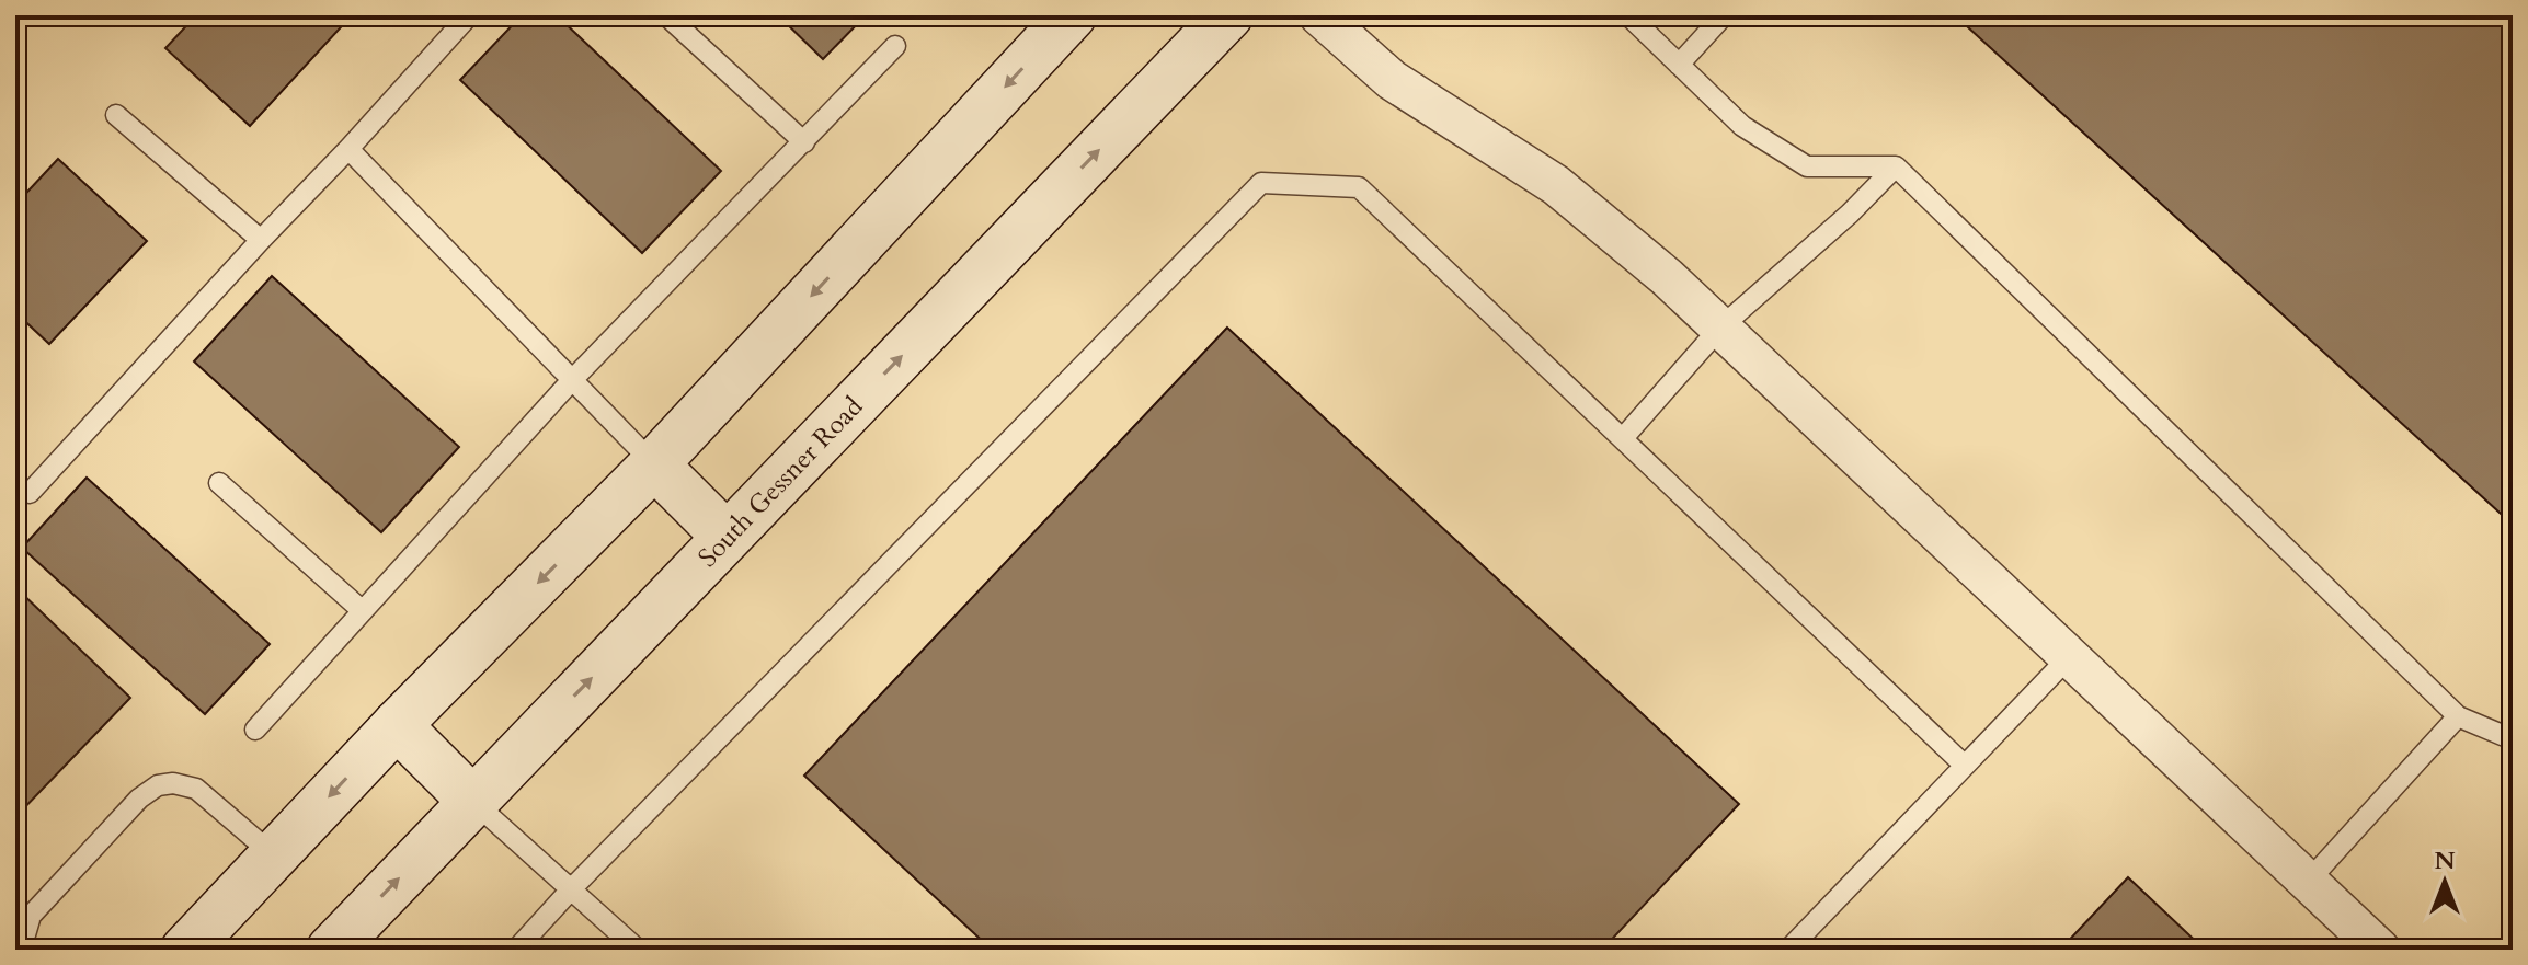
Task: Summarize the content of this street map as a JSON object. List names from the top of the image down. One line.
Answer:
{"streets":{"main road":["South Gessner Road"]},"north":"top"}
